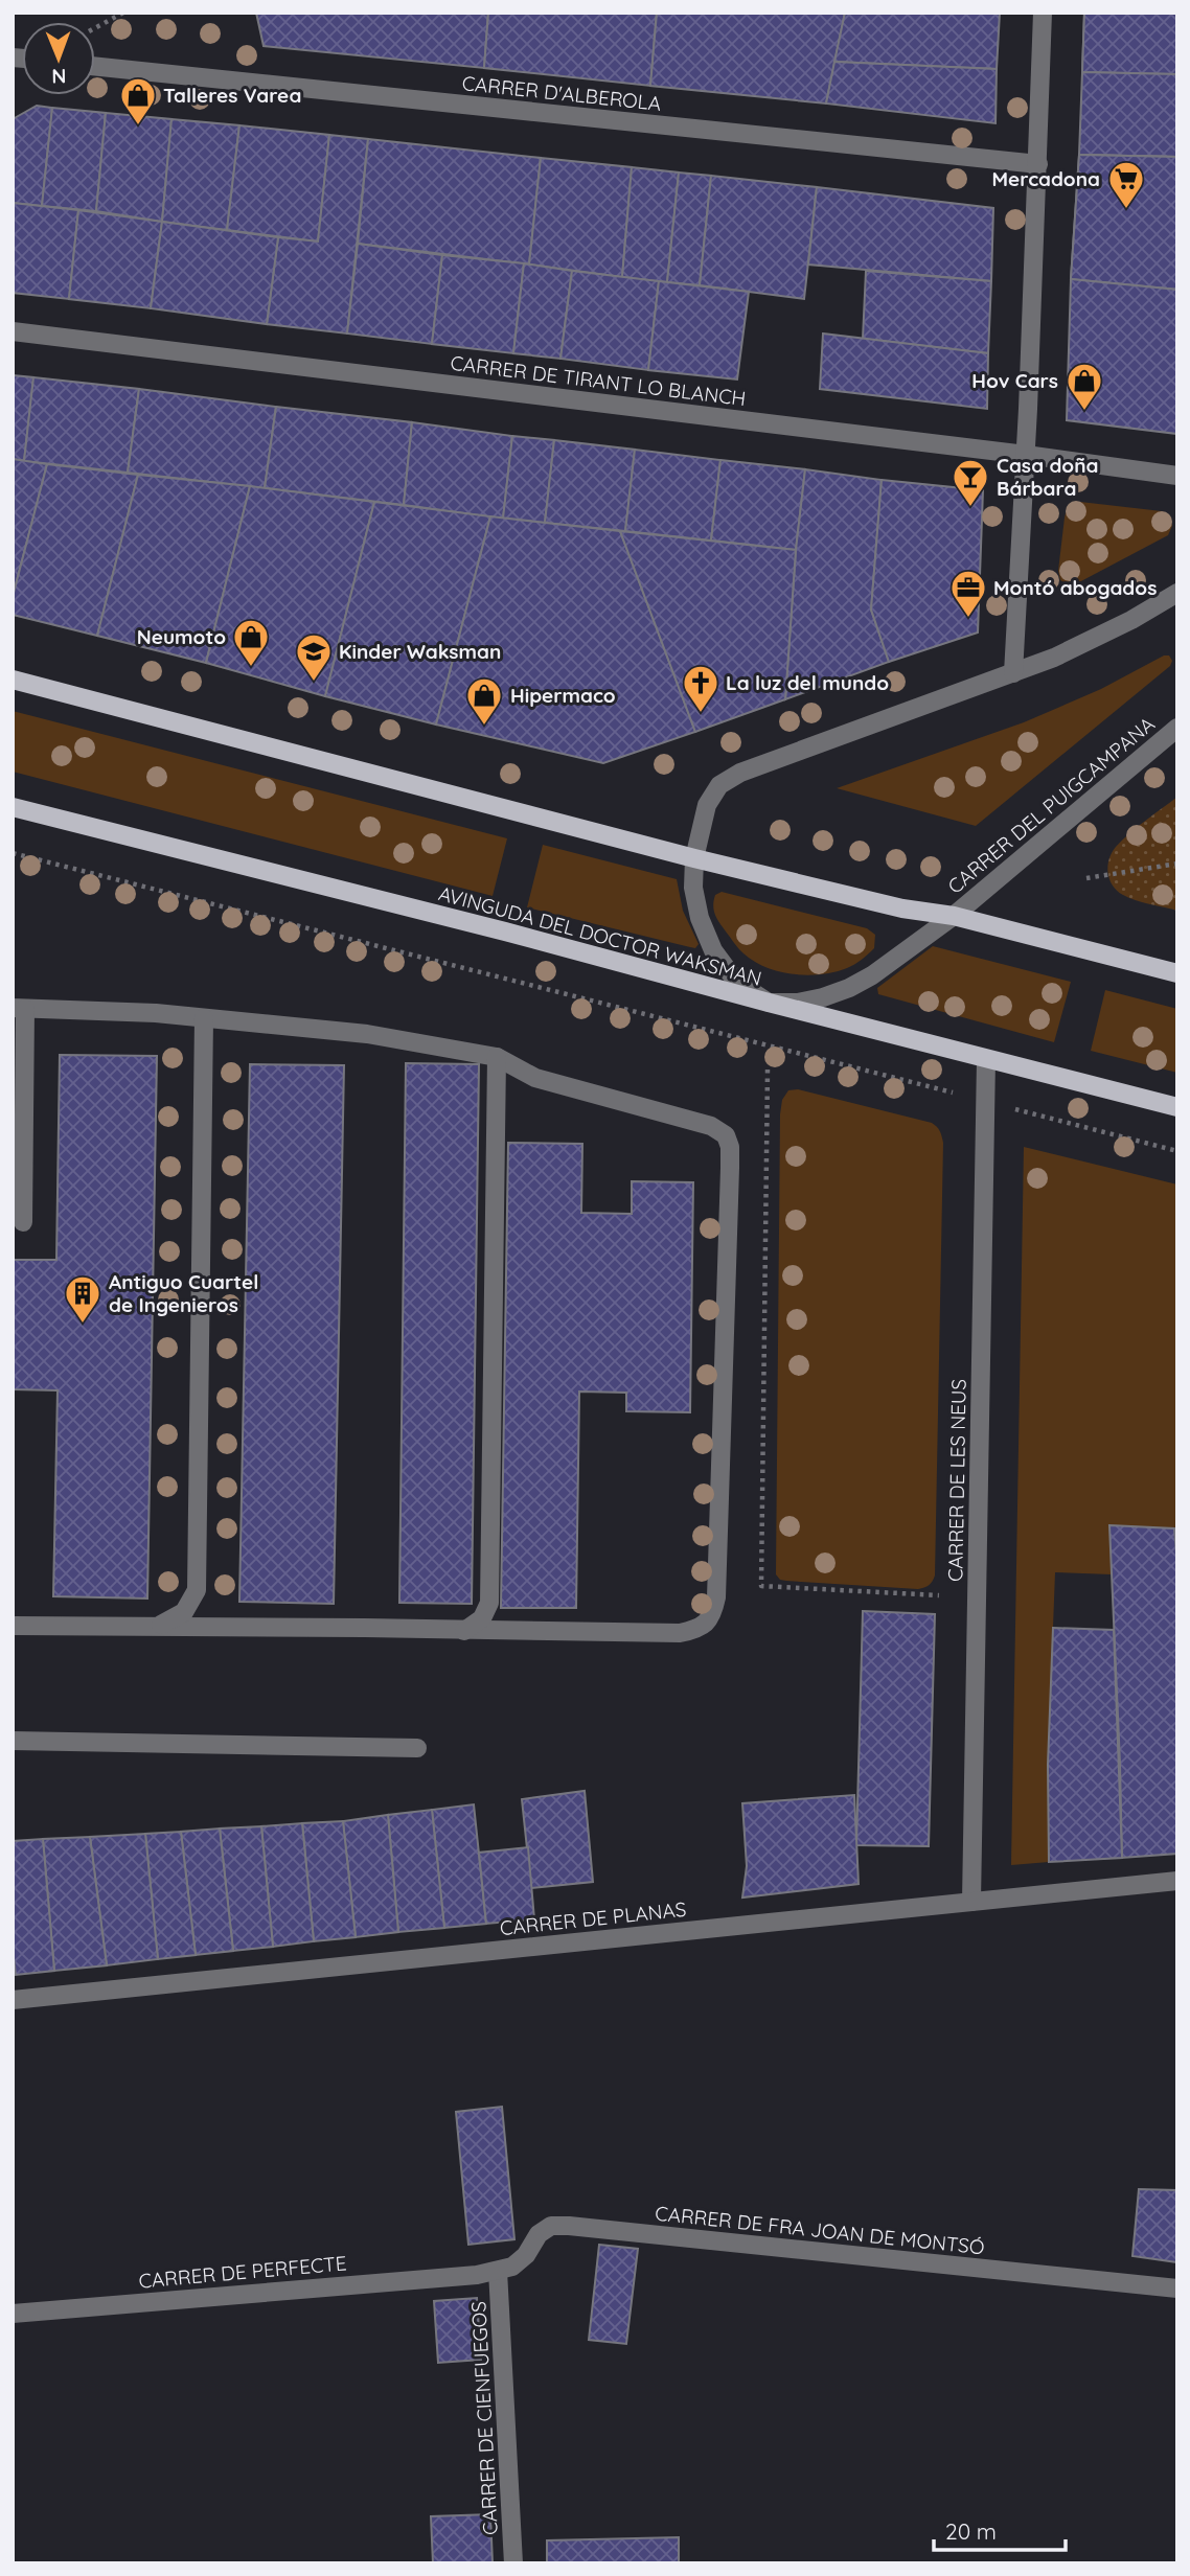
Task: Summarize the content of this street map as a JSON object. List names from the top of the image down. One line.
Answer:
{"streets":{"main road":["AVINGUDA DEL DOCTOR WAKSMAN"],"street":["CARRER D'ALBEROLA","CARRER DE TIRANT LO BLANCH","CARRER DEL PUIGCAMPANA","CARRER DE LES NEUS","CARRER DE PLANAS","CARRER DE FRA JOAN DE MONTSÓ","CARRER DE PERFECTE","CARRER DE CIENFUEGOS"]},"crossings":[["CARRER DEL PUIGCAMPANA","AVINGUDA DEL DOCTOR WAKSMAN"],["AVINGUDA DEL DOCTOR WAKSMAN","CARRER DE LES NEUS"],["CARRER DE LES NEUS","CARRER DE PLANAS"],["CARRER DE FRA JOAN DE MONTSÓ","CARRER DE PERFECTE"],["CARRER DE FRA JOAN DE MONTSÓ","CARRER DE CIENFUEGOS"]],"places":{"shop":["Talleres Varea","Hov Cars","Neumoto","Hipermaco"],"supermarket":["Mercadona"],"bar":["Casa doña Bárbara"],"office":["Montó abogados"],"school or university":["Kinder Waksman"],"church":["La luz del mundo"],"building":["Antiguo Cuartel de Ingenieros"]},"scale_bar":"20 m","north":"bottom"}
